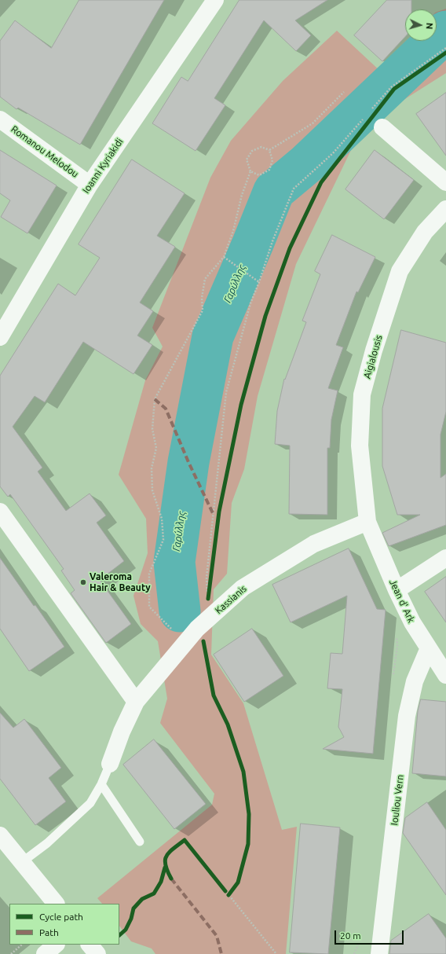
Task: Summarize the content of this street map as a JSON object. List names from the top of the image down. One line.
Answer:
{"streets":{"street":["Romanou Melodou","Ioanni Kyriakidi","Aigialousis","Kassianis","Jean d' Ark","Iouliou Vern"]},"crossings":[["Romanou Melodou","Ioanni Kyriakidi"],["Aigialousis","Kassianis"],["Aigialousis","Jean d' Ark"],["Kassianis","Jean d' Ark"],["Jean d' Ark","Iouliou Vern"]],"water":["Γαρύλλης"],"places":["Valeroma Hair & Beauty"],"legend":["Cycle path","Path"],"scale_bar":"20 m","north":"right"}
